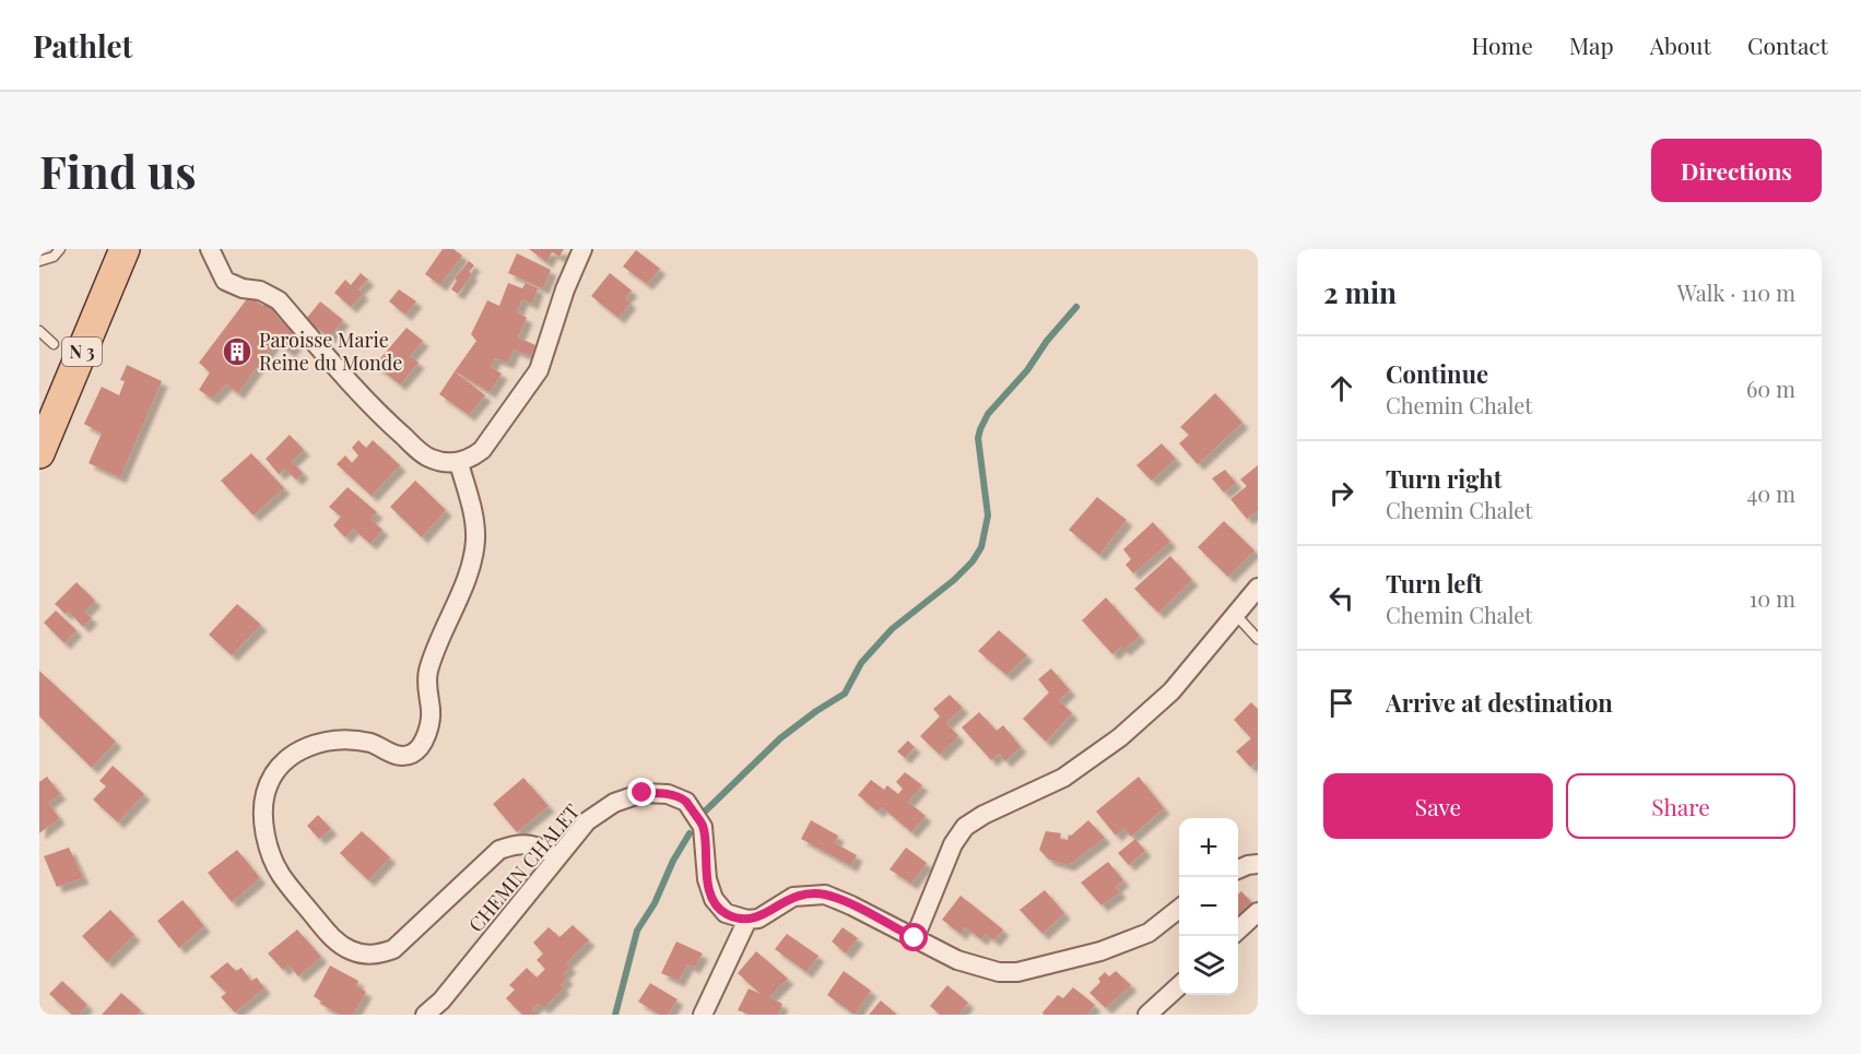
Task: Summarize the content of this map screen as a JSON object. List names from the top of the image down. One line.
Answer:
{"streets":{"main road":["N 3"],"street":["CHEMIN CHALET"]},"places":{"building":["Paroisse Marie Reine du Monde"]},"page":{"header":"Pathlet","nav":["Home","Map","About","Contact"],"buttons":["Directions",["Save","Share"]],"title":"Find us","heading":["2 min","Walk · 110 m"],"list":[["Continue","Chemin Chalet","60 m"],["Turn right","Chemin Chalet","40 m"],["Turn left","Chemin Chalet","10 m"],"Arrive at destination"],"map_buttons":["+","−"]}}
